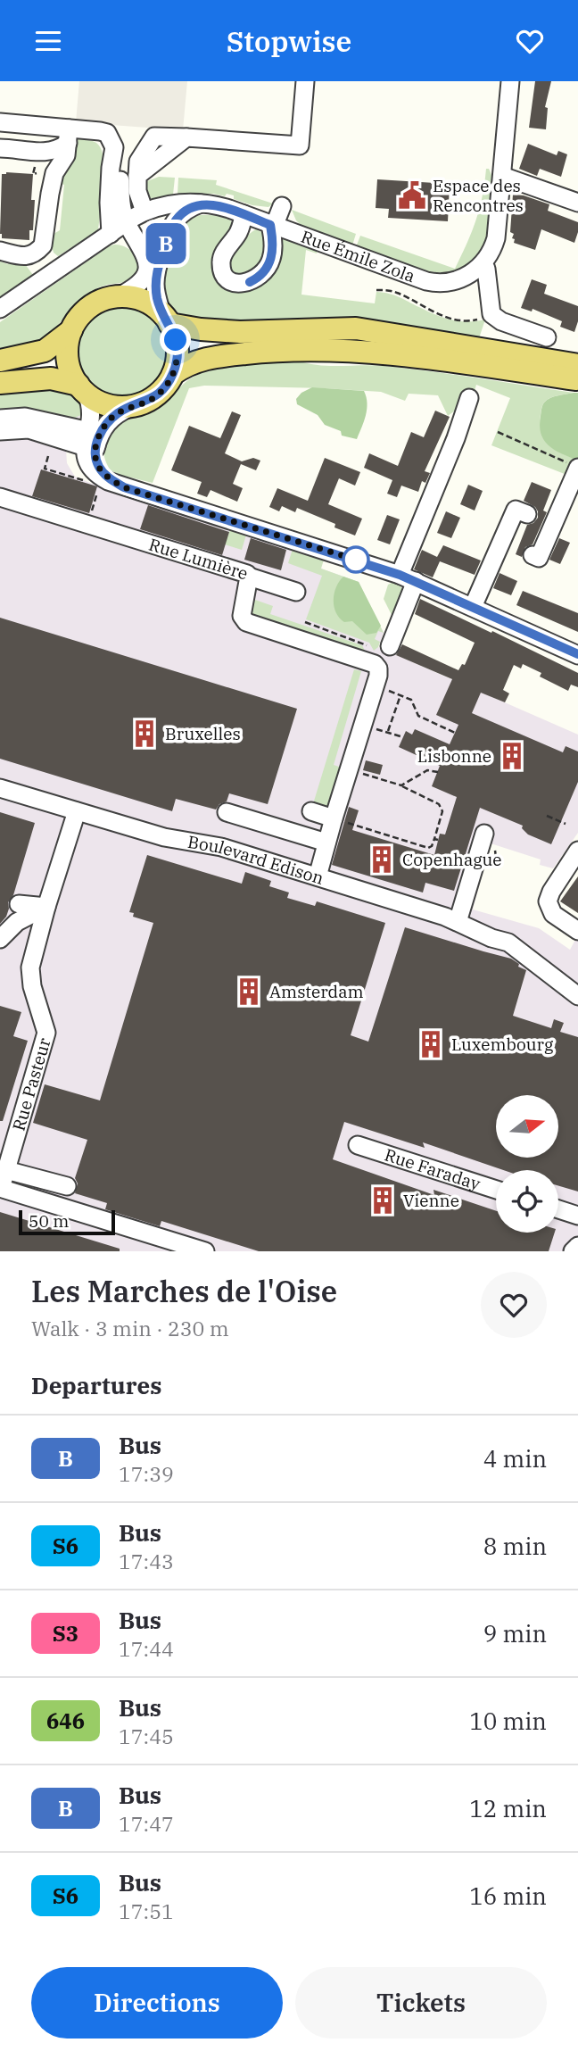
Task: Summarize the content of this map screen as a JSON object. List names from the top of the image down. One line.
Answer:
{"streets":{"street":["Rue Émile Zola","Rue Lumière","Boulevard Edison","Rue Pasteur","Rue Faraday"]},"crossings":[["Boulevard Edison","Rue Pasteur"]],"places":{"public building":["Espace des Rencontres"],"building":["Bruxelles","Lisbonne","Copenhague","Amsterdam","Luxembourg","Vienne"]},"lines":["bus line B"],"scale_bar":"50 m","north":"right","page":{"header":"Stopwise","on_map":"B","scale":"50 m","heading":[["Les Marches de l'Oise","Walk · 3 min · 230 m"],"Departures"],"list":[{"mark":"B","name":"Bus","note":"17:39","value":"4 min"},{"mark":"S6","name":"Bus","note":"17:43","value":"8 min"},{"mark":"S3","name":"Bus","note":"17:44","value":"9 min"},{"mark":"646","name":"Bus","note":"17:45","value":"10 min"},{"mark":"B","name":"Bus","note":"17:47","value":"12 min"},{"mark":"S6","name":"Bus","note":"17:51","value":"16 min"}],"buttons":["Directions","Tickets"]}}
